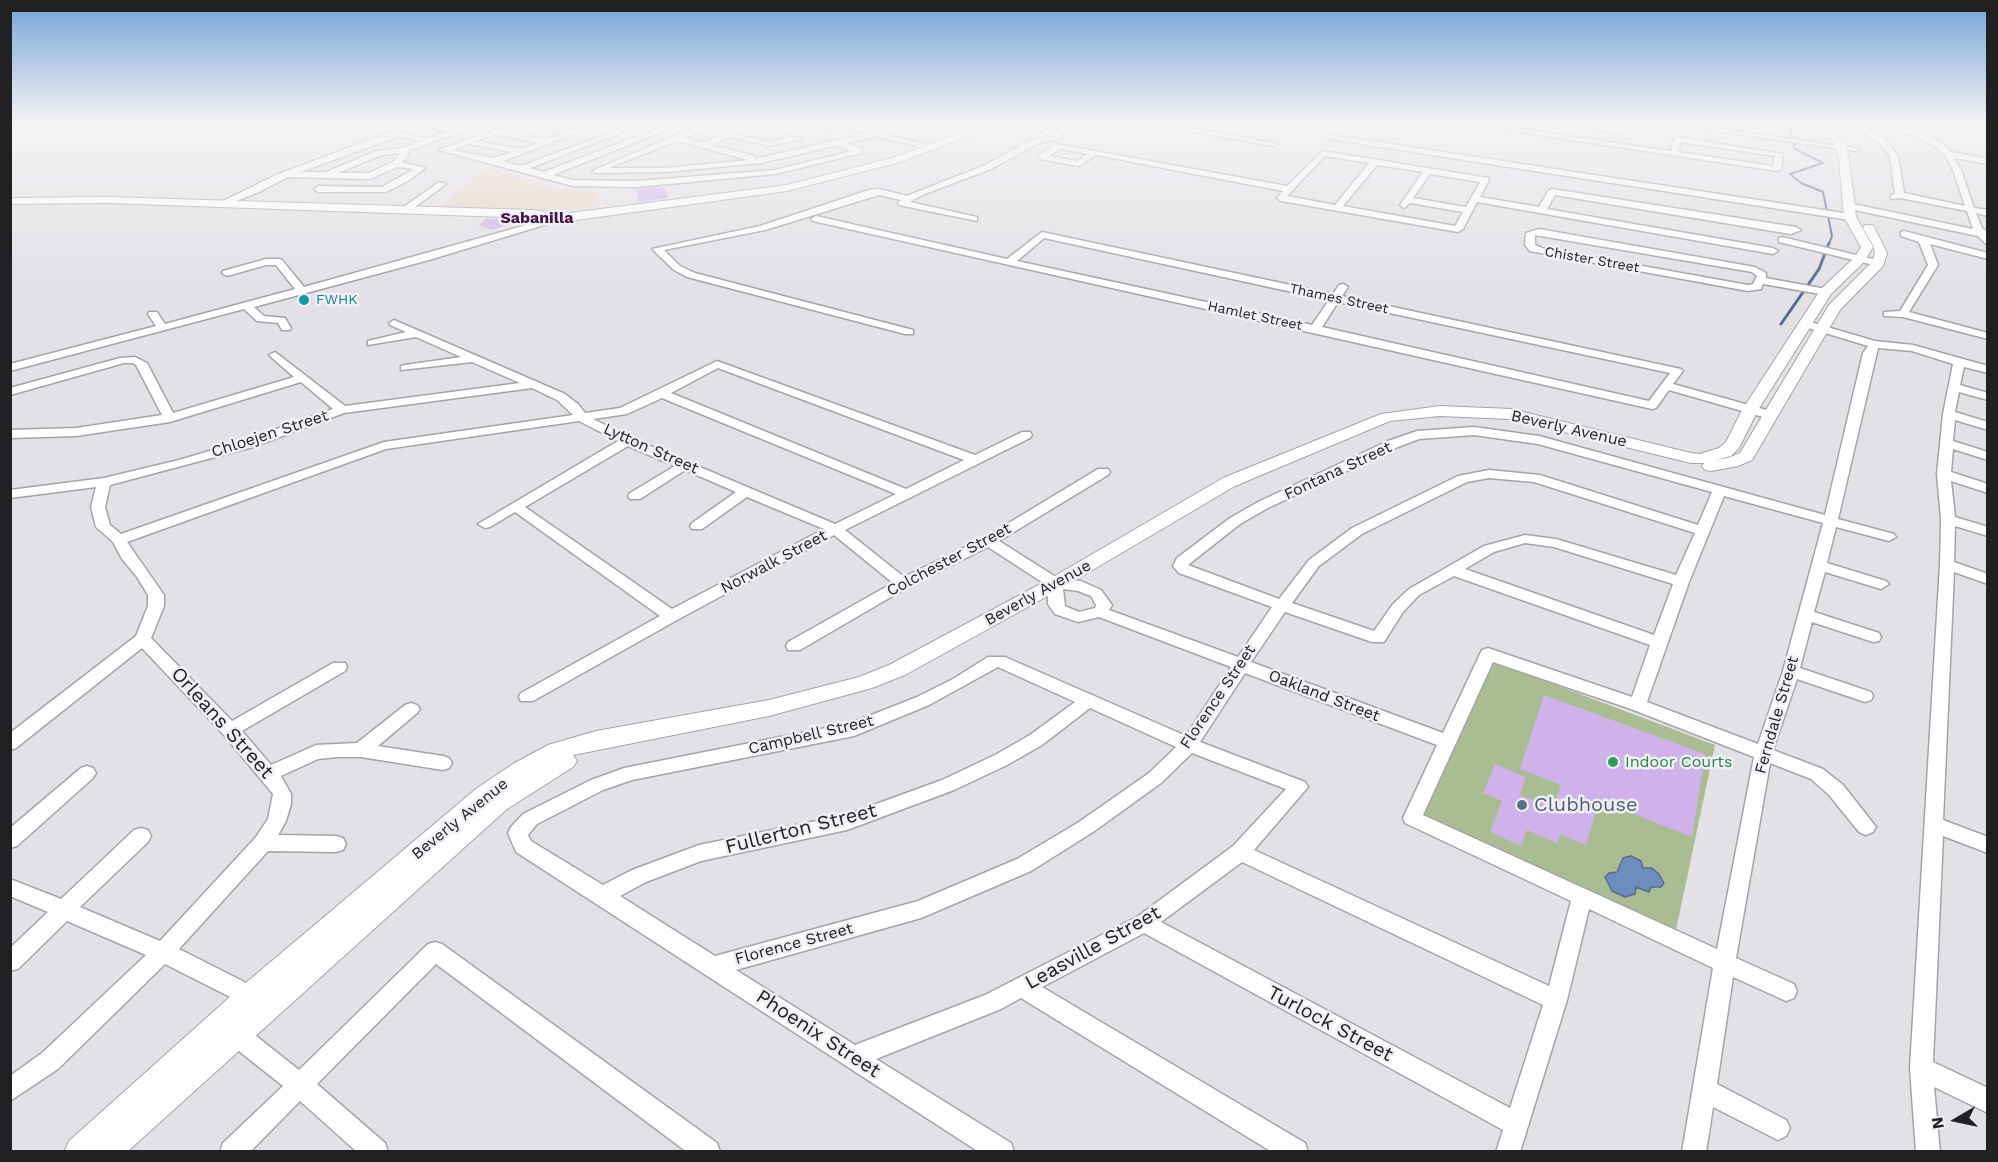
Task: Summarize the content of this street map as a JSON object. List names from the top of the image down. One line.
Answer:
{"streets":{"street":["Chister Street","Thames Street","Hamlet Street","Beverly Avenue","Chloejen Street","Lytton Street","Fontana Street","Colchester Street","Norwalk Street","Oakland Street","Florence Street","Ferndale Street","Orleans Street","Campbell Street","Fullerton Street","Leasville Street","Turlock Street","Phoenix Street"]},"crossings":[["Chister Street","Beverly Avenue"],["Thames Street","Hamlet Street"],["Beverly Avenue","Oakland Street"],["Chloejen Street","Lytton Street"],["Lytton Street","Colchester Street"],["Lytton Street","Norwalk Street"],["Fontana Street","Florence Street"],["Oakland Street","Florence Street"],["Florence Street","Campbell Street"],["Florence Street","Phoenix Street"],["Campbell Street","Fullerton Street"],["Campbell Street","Leasville Street"],["Campbell Street","Phoenix Street"],["Fullerton Street","Phoenix Street"],["Leasville Street","Turlock Street"],["Leasville Street","Phoenix Street"]],"districts":["Sabanilla"],"places":["FWHK","Indoor Courts","Clubhouse"],"north":"left"}
